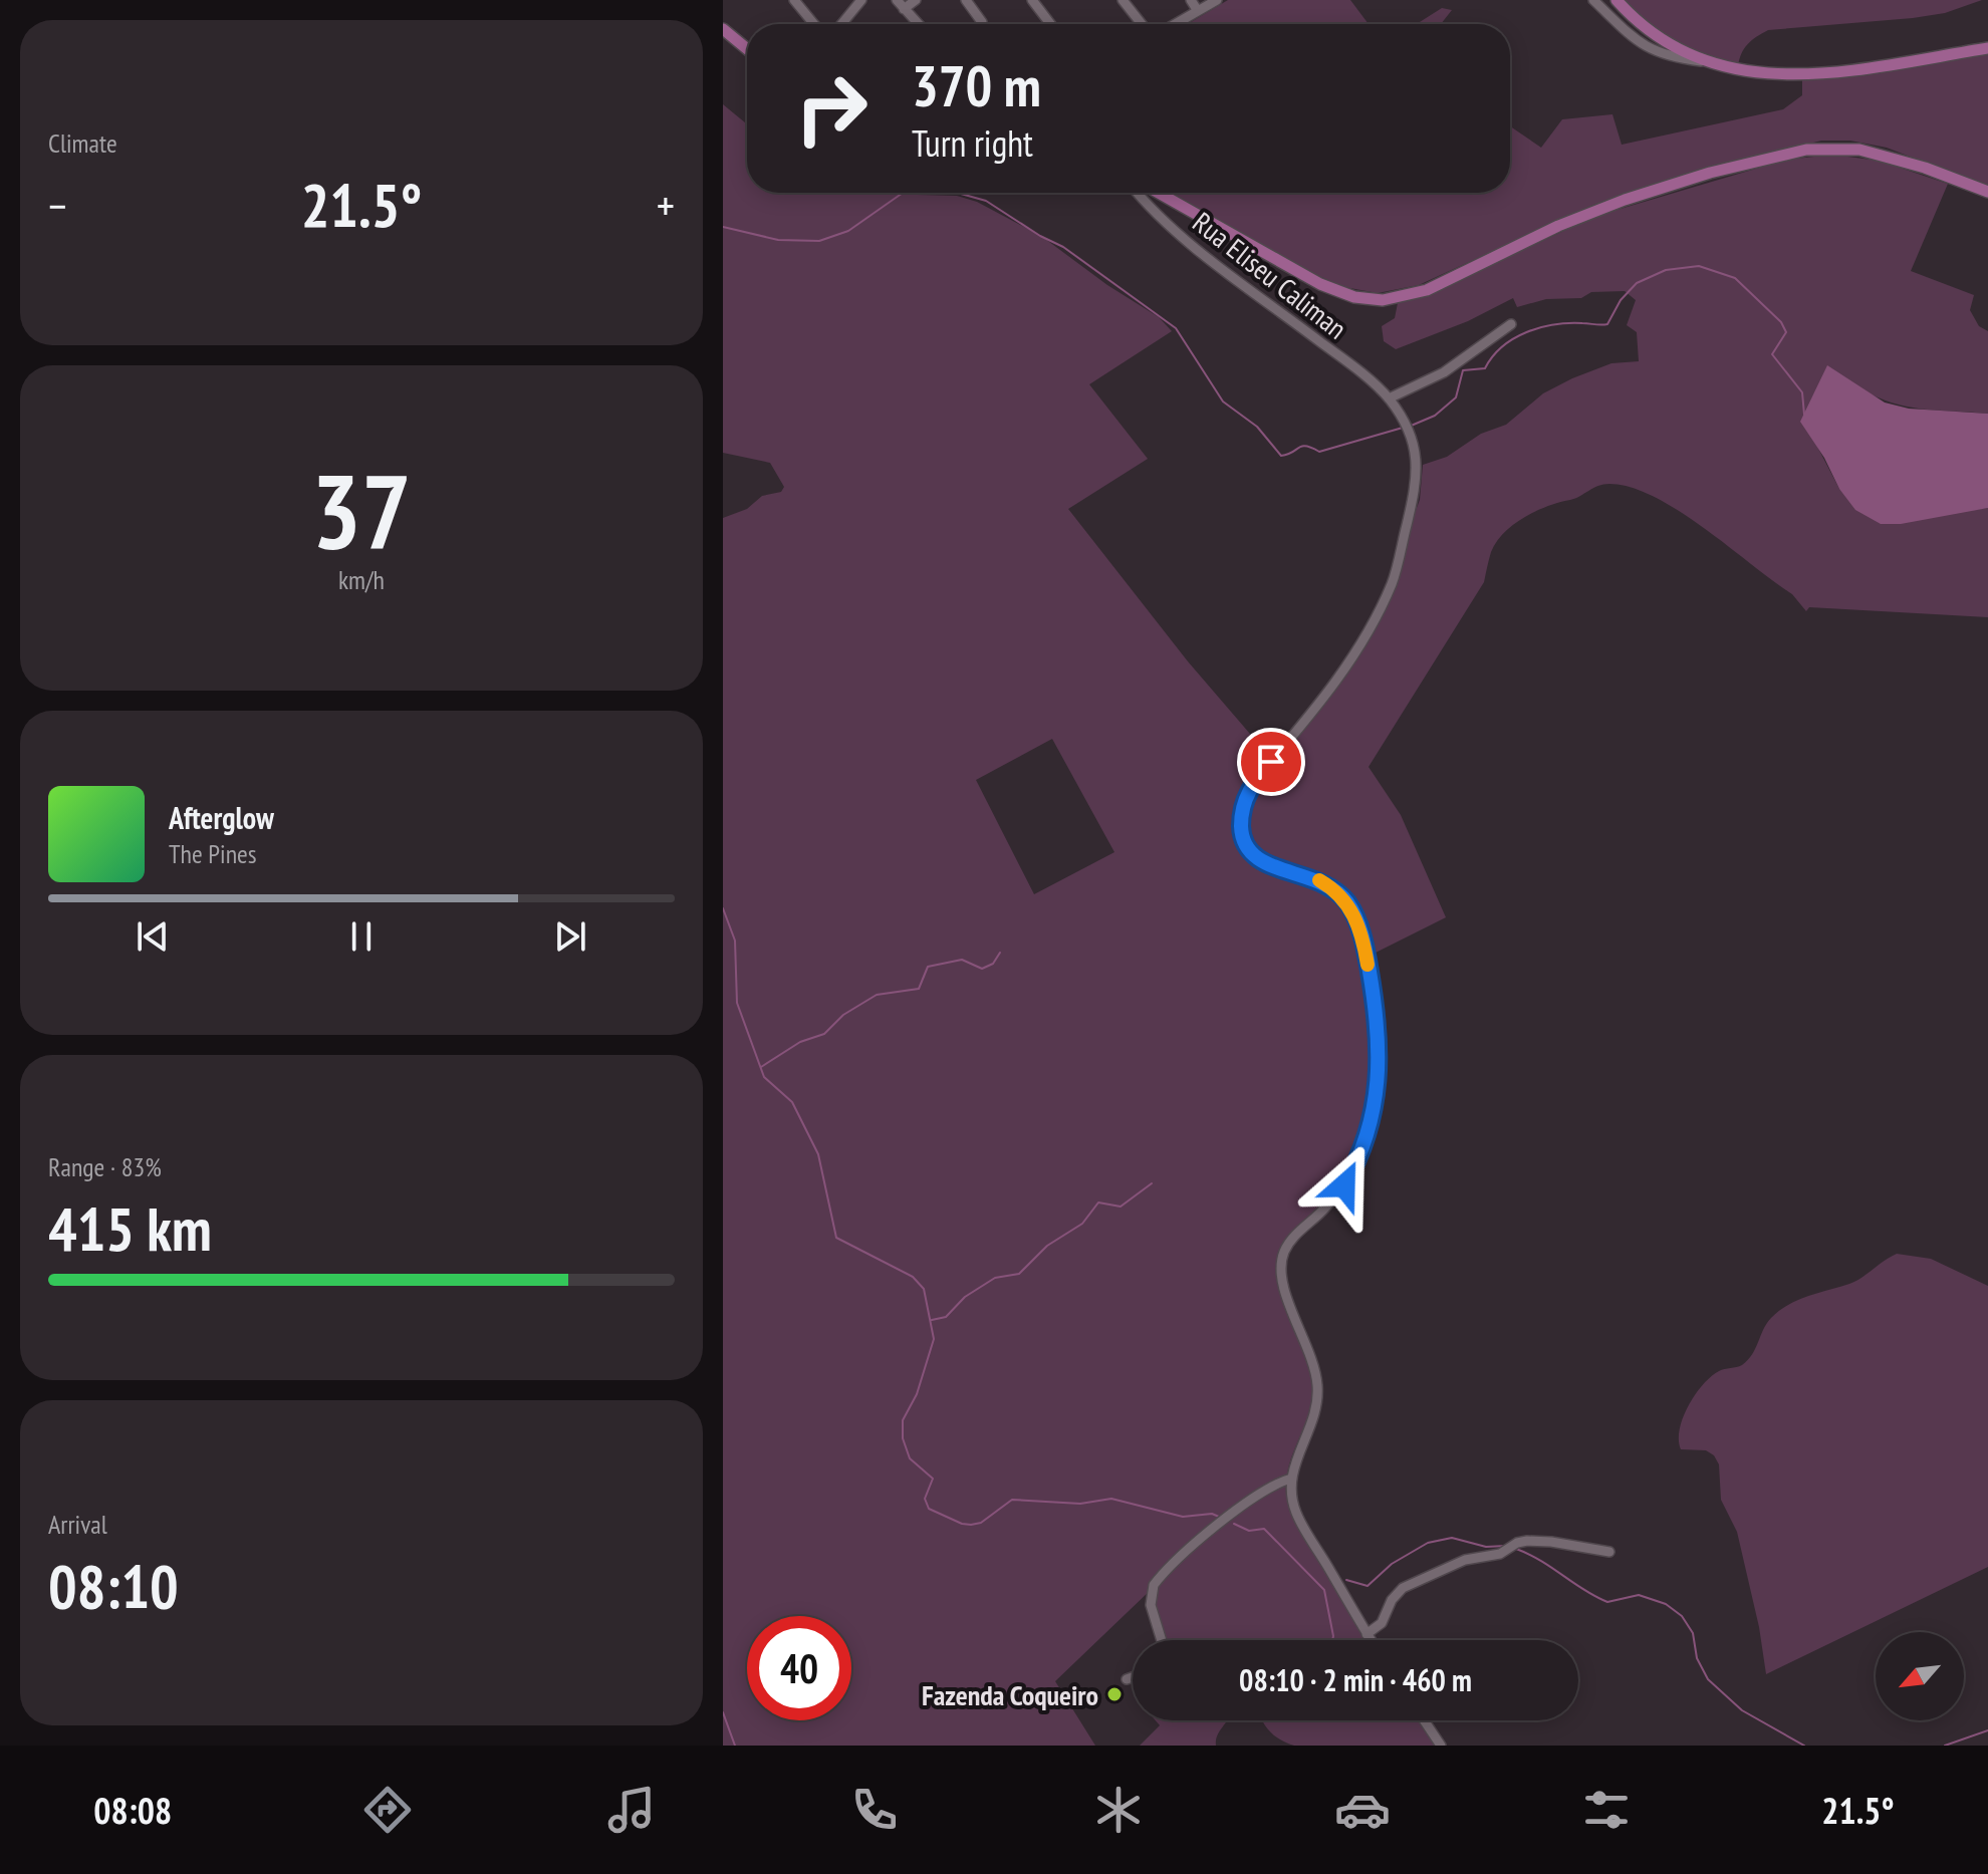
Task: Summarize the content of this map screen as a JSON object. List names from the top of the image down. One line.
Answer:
{"streets":{"street":["Rua Eliseu Caliman"]},"places":["Fazenda Coqueiro"],"north":"bottom left","page":{"tile":["Climate",["37","km/h"],["Range · 83%","415 km"],["Arrival","08:10"]],"turn":["370 m","Turn right"],"heat":["−","21.5°","+"],"song":["Afterglow","The Pines"],"limit":"40","trip":"08:10 · 2 min · 460 m","tabs":["08:08","21.5°"]}}
